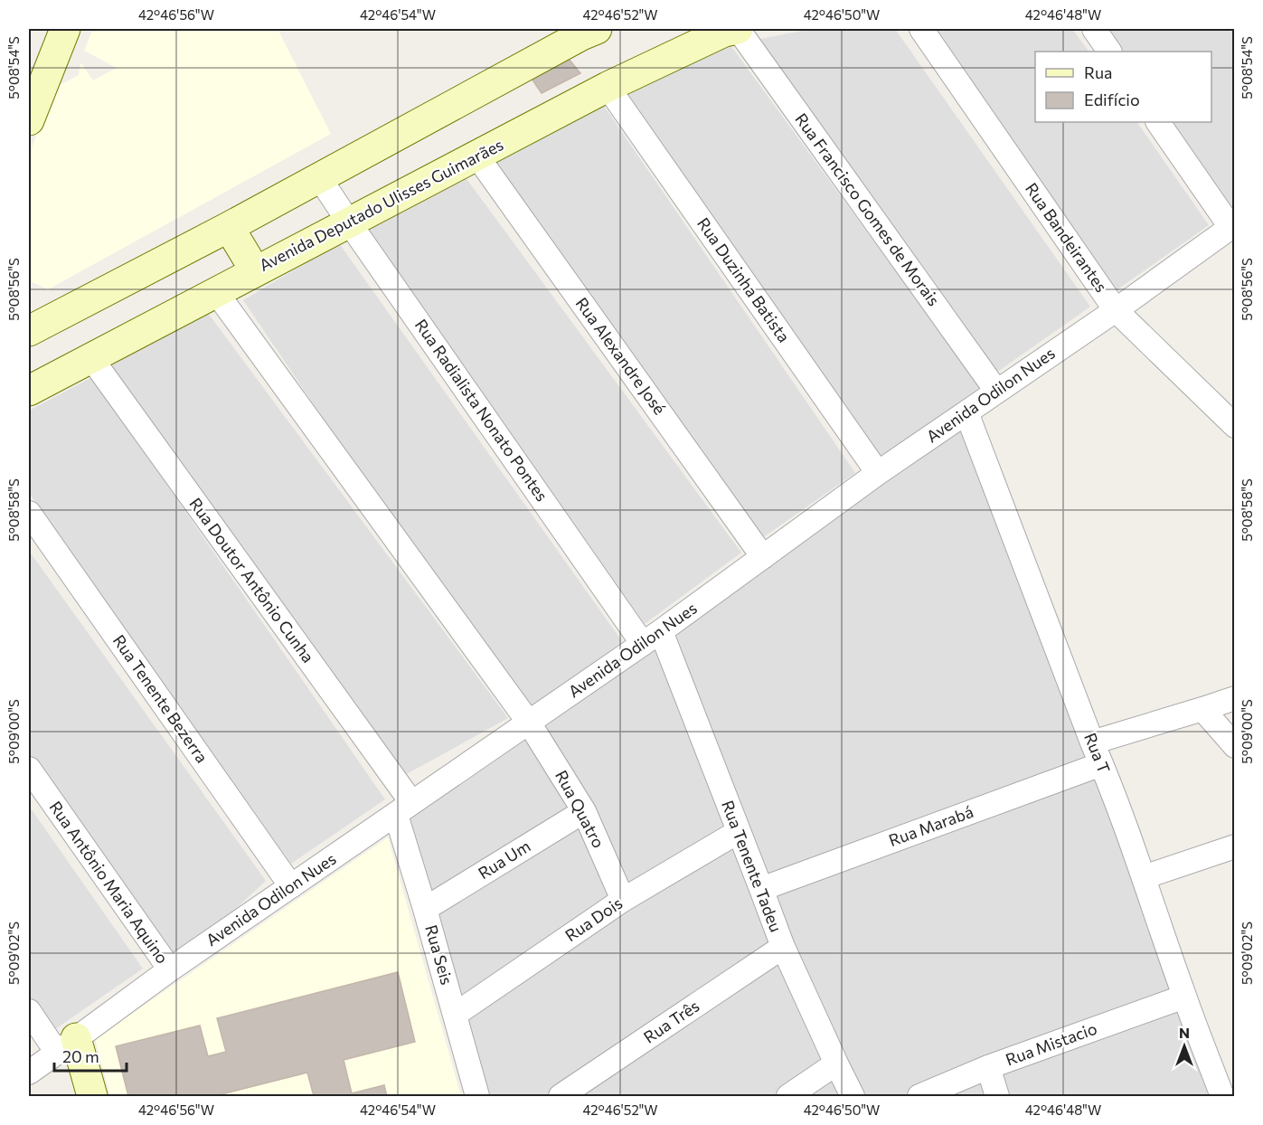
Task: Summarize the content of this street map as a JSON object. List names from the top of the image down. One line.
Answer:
{"streets":{"street":["Avenida Deputado Ulisses Guimarães","Rua Francisco Gomes de Morais","Rua Bandeirantes","Rua Duzinha Batista","Rua Alexandre José","Avenida Odilon Nues","Rua Radialista Nonato Pontes","Rua Doutor Antônio Cunha","Rua Tenente Bezerra","Rua T","Rua Quatro","Rua Marabá","Rua Um","Rua Tenente Tadeu","Rua Antônio Maria Aquino","Rua Dois","Rua Seis","Rua Três","Rua Mistacio"]},"crossings":[["Avenida Deputado Ulisses Guimarães","Rua Francisco Gomes de Morais"],["Avenida Deputado Ulisses Guimarães","Rua Duzinha Batista"],["Avenida Deputado Ulisses Guimarães","Rua Alexandre José"],["Avenida Deputado Ulisses Guimarães","Rua Radialista Nonato Pontes"],["Avenida Deputado Ulisses Guimarães","Rua Doutor Antônio Cunha"],["Rua Francisco Gomes de Morais","Avenida Odilon Nues"],["Rua Bandeirantes","Avenida Odilon Nues"],["Rua Duzinha Batista","Avenida Odilon Nues"],["Rua Alexandre José","Avenida Odilon Nues"],["Avenida Odilon Nues","Rua Radialista Nonato Pontes"],["Avenida Odilon Nues","Rua Doutor Antônio Cunha"],["Avenida Odilon Nues","Rua Tenente Bezerra"],["Avenida Odilon Nues","Rua T"],["Avenida Odilon Nues","Rua Quatro"],["Avenida Odilon Nues","Rua Tenente Tadeu"],["Avenida Odilon Nues","Rua Antônio Maria Aquino"],["Avenida Odilon Nues","Rua Seis"],["Rua Radialista Nonato Pontes","Rua Tenente Tadeu"],["Rua Doutor Antônio Cunha","Rua Seis"],["Rua T","Rua Marabá"],["Rua T","Rua Mistacio"],["Rua Quatro","Rua Um"],["Rua Quatro","Rua Dois"],["Rua Marabá","Rua Tenente Tadeu"],["Rua Um","Rua Seis"],["Rua Tenente Tadeu","Rua Dois"],["Rua Tenente Tadeu","Rua Três"],["Rua Dois","Rua Seis"]],"legend":["Rua","Edifício"],"scale_bar":"20 m","north":"top","coordinates":["42°46'56\"W","42°46'54\"W","42°46'52\"W","42°46'50\"W","42°46'48\"W","5°08'54\"S","5°08'56\"S","5°08'58\"S","5°09'00\"S","5°09'02\"S"]}
